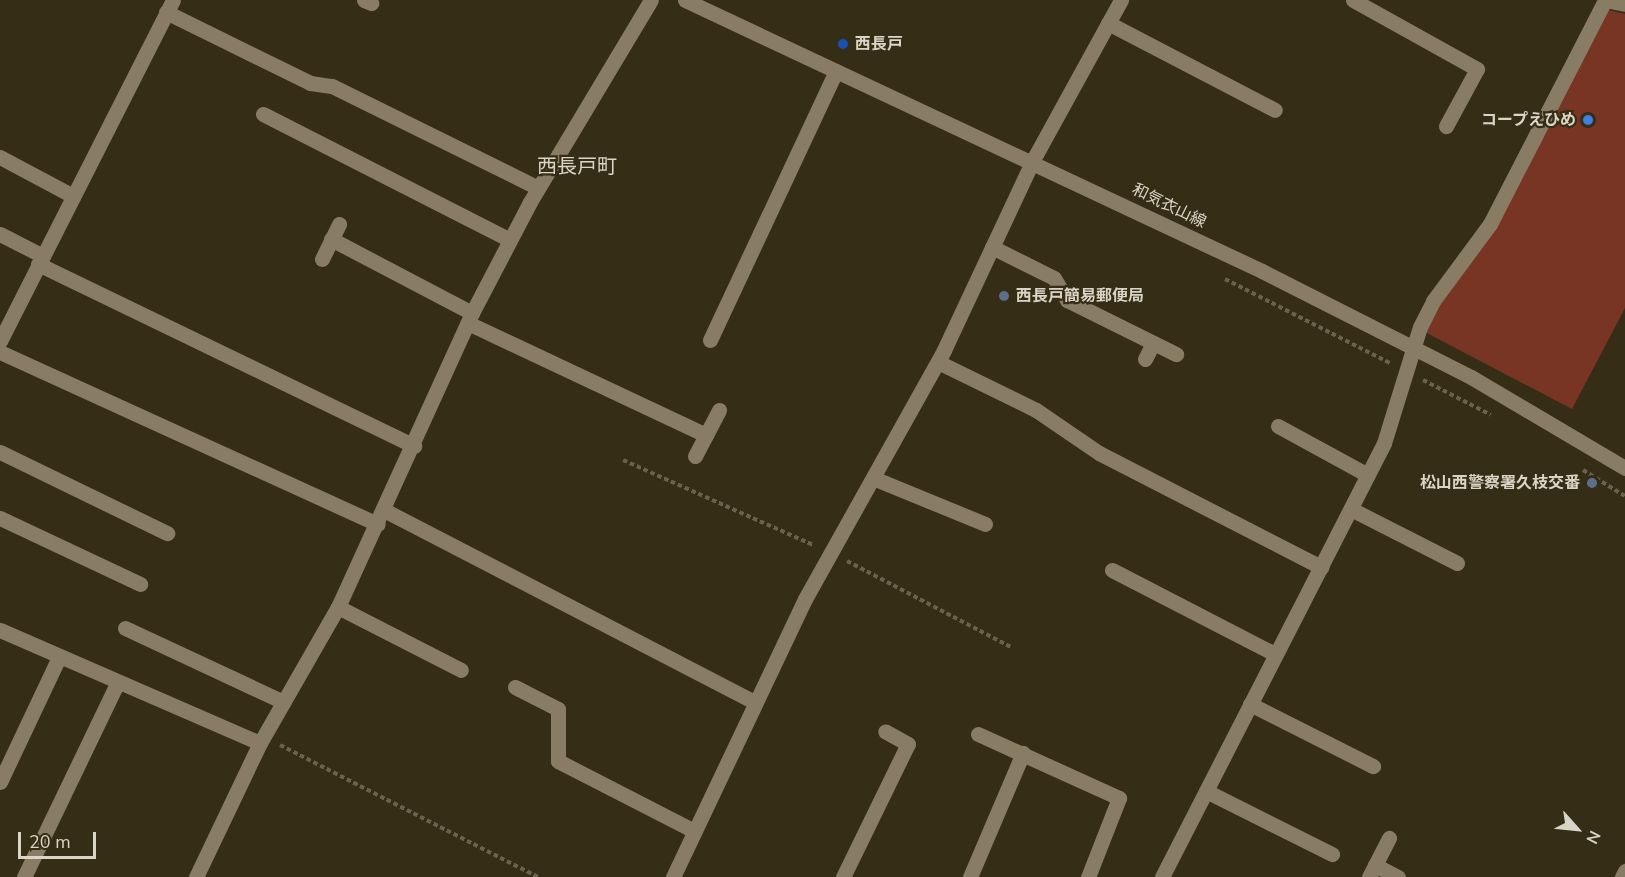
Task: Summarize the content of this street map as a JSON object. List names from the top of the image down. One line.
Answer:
{"streets":{"street":["和気衣山線"]},"districts":["西長戸町"],"places":["西長戸","コープえひめ","西長戸簡易郵便局","松山西警察署久枝交番"],"scale_bar":"20 m","north":"bottom right"}
